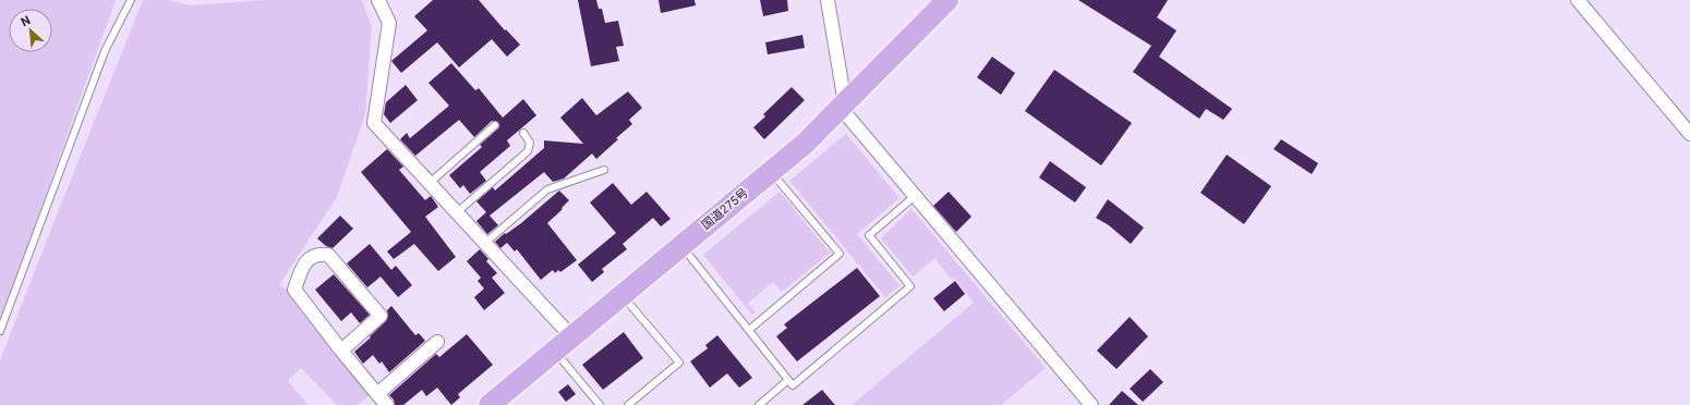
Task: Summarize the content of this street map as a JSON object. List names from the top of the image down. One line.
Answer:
{"streets":{"highway":["国道275号"]},"north":"top left"}
